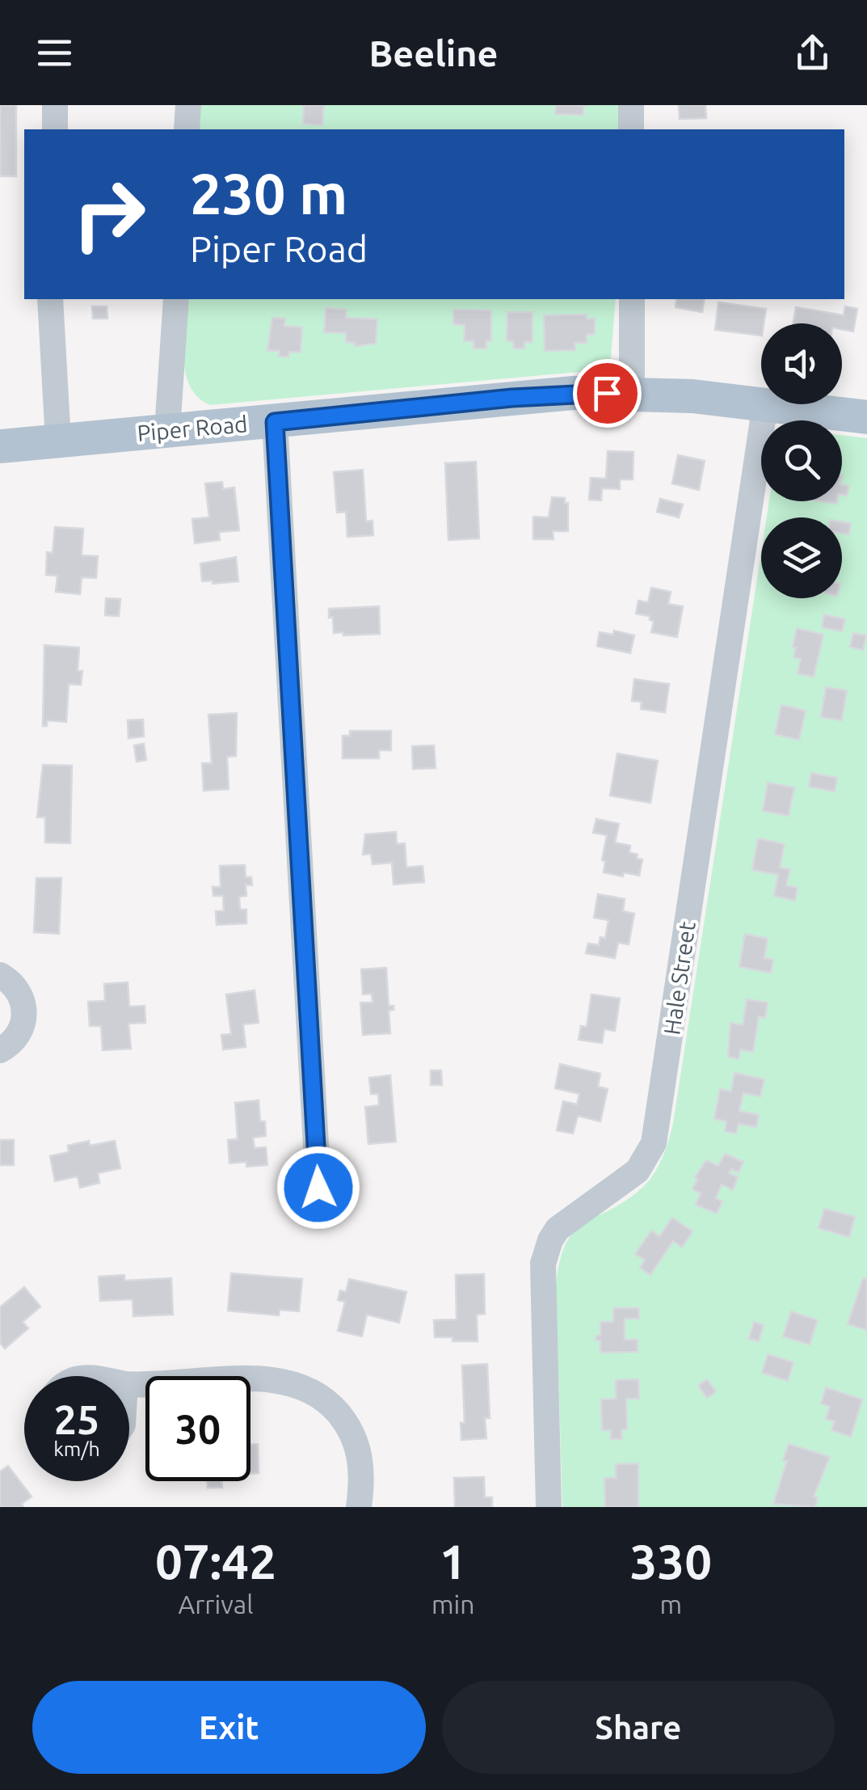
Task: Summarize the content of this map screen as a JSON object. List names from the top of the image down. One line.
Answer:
{"streets":{"main road":["Piper Road"],"street":["Hale Street"]},"crossings":[["Piper Road","Hale Street"]],"page":{"header":"Beeline","turn":["230 m","Piper Road"],"speed":"25 km/h","limit":"30","eta":["07:42","Arrival","1","min","330","m"],"buttons":["Exit","Share"]}}
